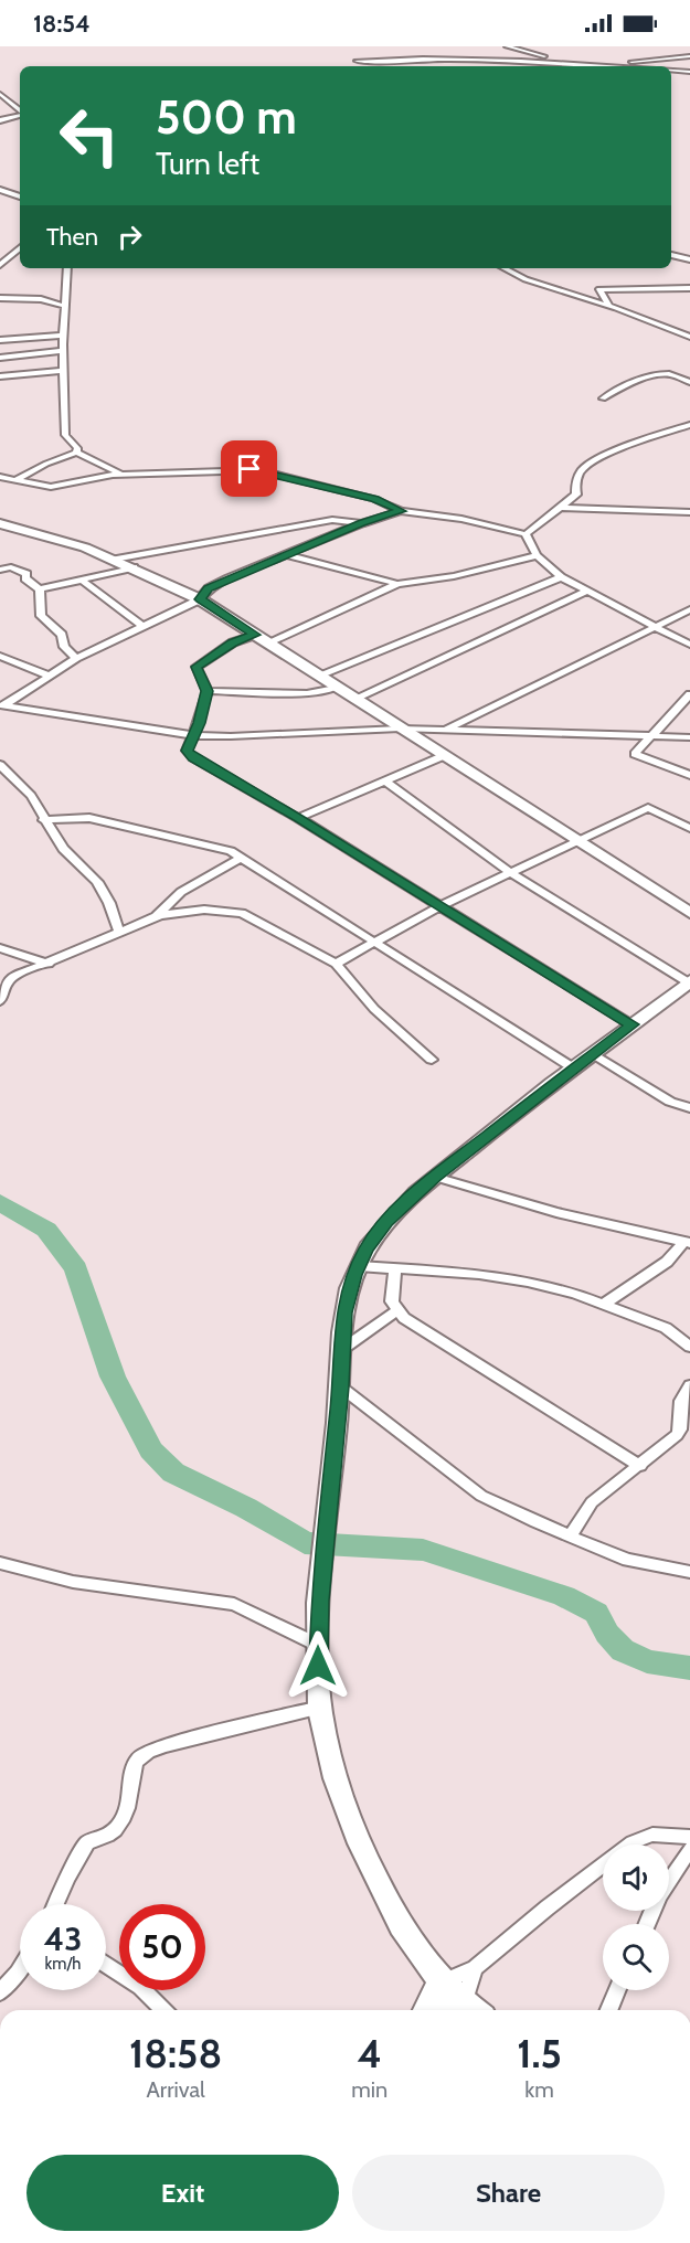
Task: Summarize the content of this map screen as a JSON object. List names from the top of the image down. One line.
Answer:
{"page":{"status":"18:54","turn":["500 m","Turn left"],"then":"Then","speed":"43 km/h","limit":"50","eta":["18:58","Arrival","4","min","1.5","km"],"buttons":["Exit","Share"]}}
